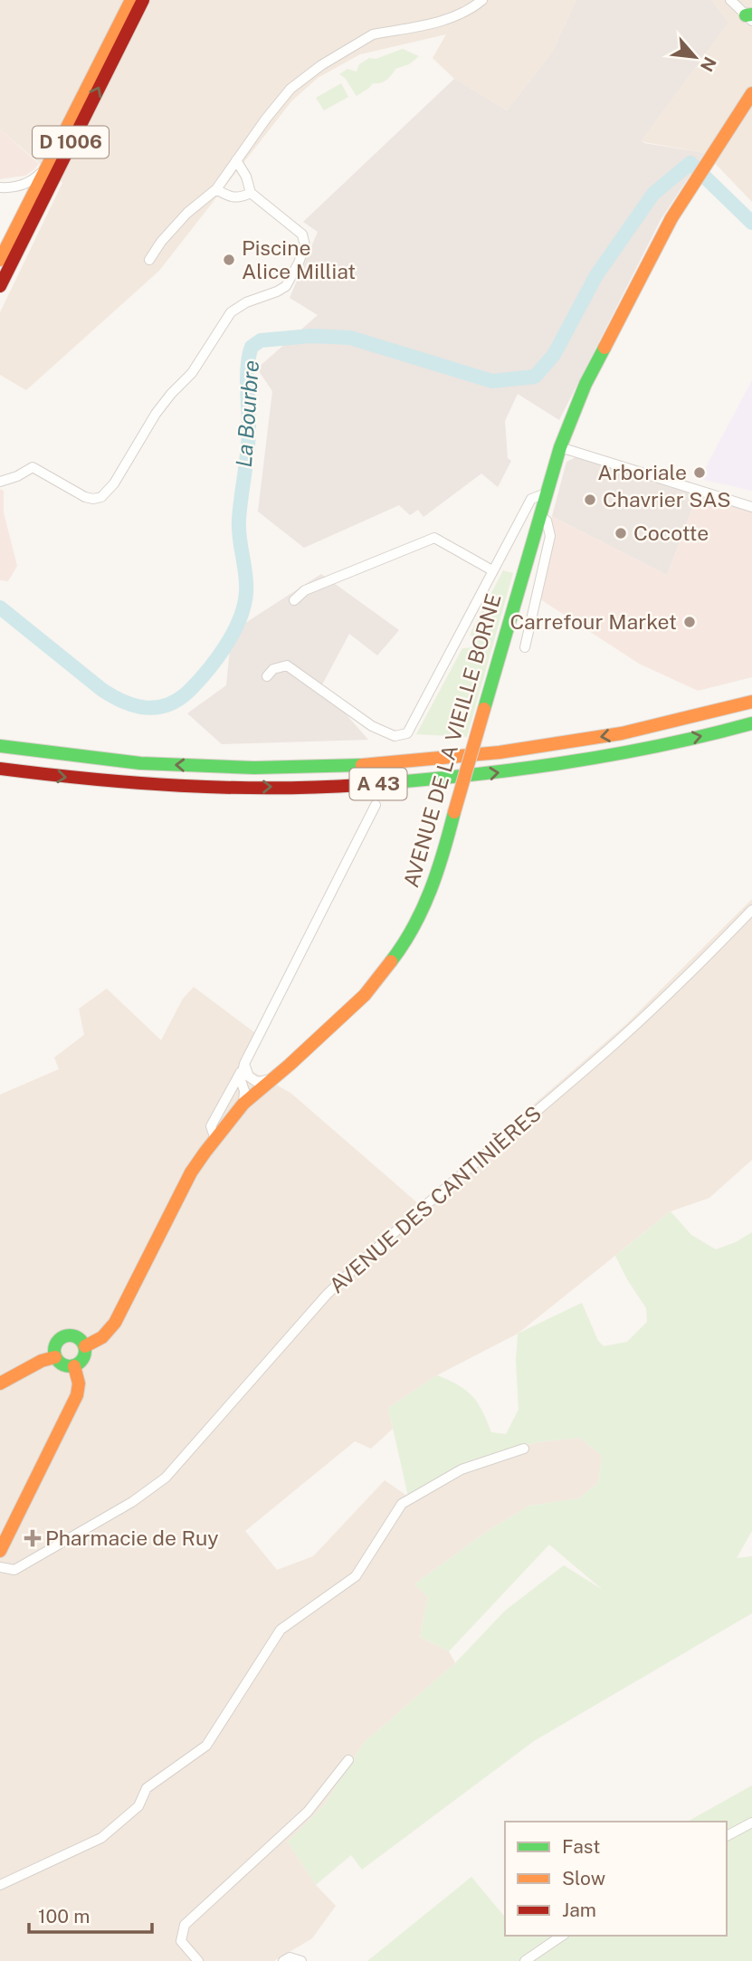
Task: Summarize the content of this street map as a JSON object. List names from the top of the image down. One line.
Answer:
{"streets":{"main road":["D 1006","AVENUE DE LA VIEILLE BORNE","A 43"],"street":["AVENUE DES CANTINIÈRES"]},"water":["La Bourbre"],"places":{"other":["Piscine Alice Milliat","Arboriale","Chavrier SAS","Cocotte","Carrefour Market"],"health":["Pharmacie de Ruy"]},"legend":["Fast","Slow","Jam"],"scale_bar":"100 m","north":"bottom right"}
